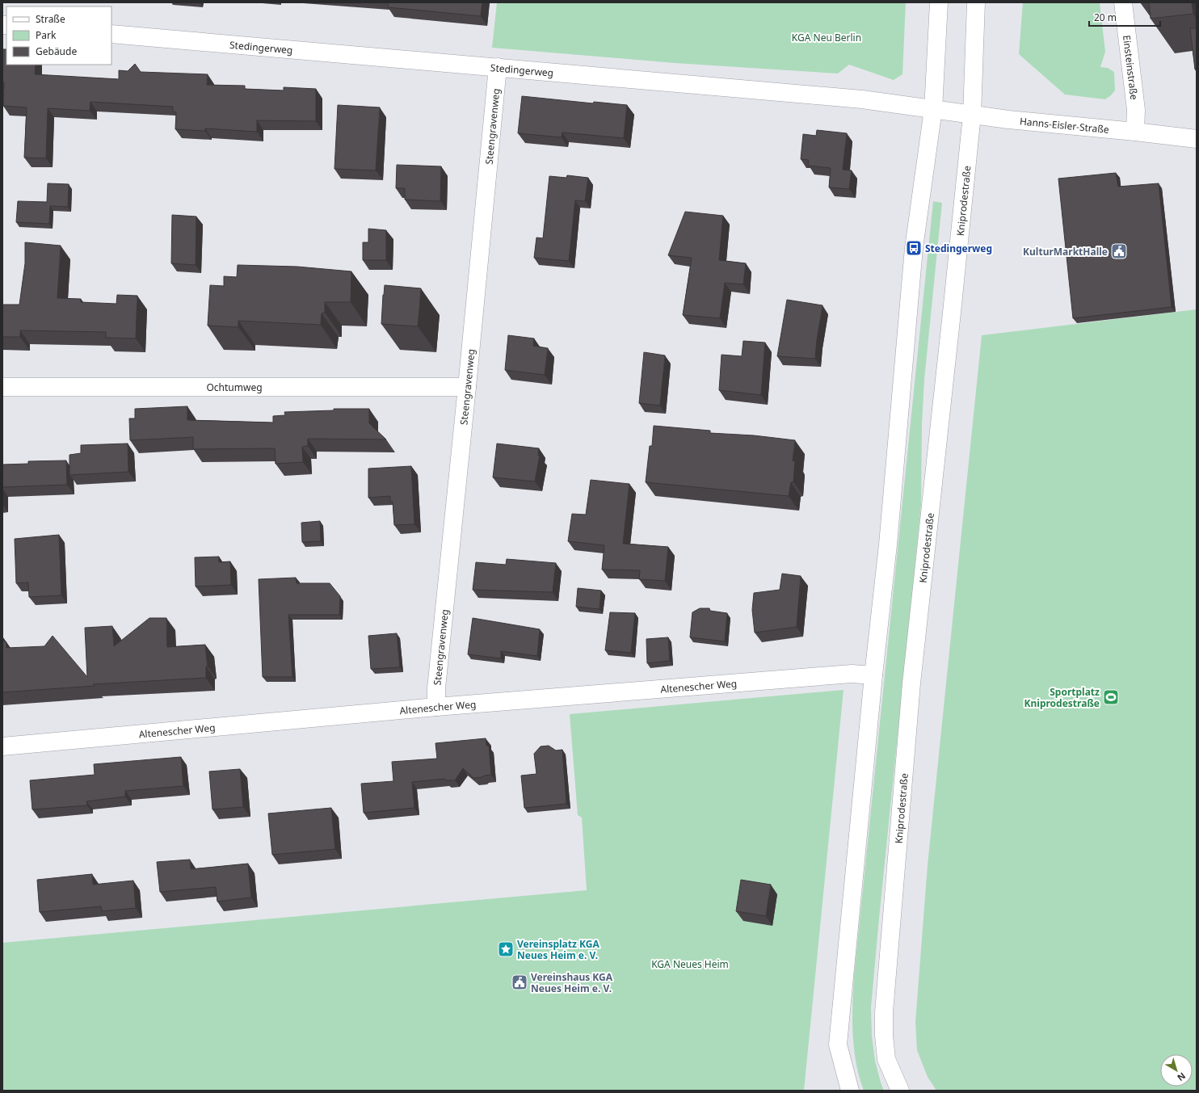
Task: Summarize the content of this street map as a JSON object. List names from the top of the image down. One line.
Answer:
{"streets":{"street":["Stedingerweg","Einsteinstraße","Hanns-Eisler-Straße","Steengravenweg","Kniprodestraße","Ochtumweg","Altenescher Weg"]},"crossings":[["Stedingerweg","Hanns-Eisler-Straße"],["Stedingerweg","Steengravenweg"],["Einsteinstraße","Hanns-Eisler-Straße"],["Hanns-Eisler-Straße","Kniprodestraße"],["Steengravenweg","Ochtumweg"],["Steengravenweg","Altenescher Weg"]],"parks":["KGA Neu Berlin","KGA Neues Heim"],"places":{"bus stop":["Stedingerweg"],"public building":["KulturMarktHalle","Vereinshaus KGA Neues Heim e. V."],"sports":["Sportplatz Kniprodestraße"],"place":["Vereinsplatz KGA Neues Heim e. V."]},"legend":["Straße","Park","Gebäude"],"scale_bar":"20 m","north":"bottom right"}
